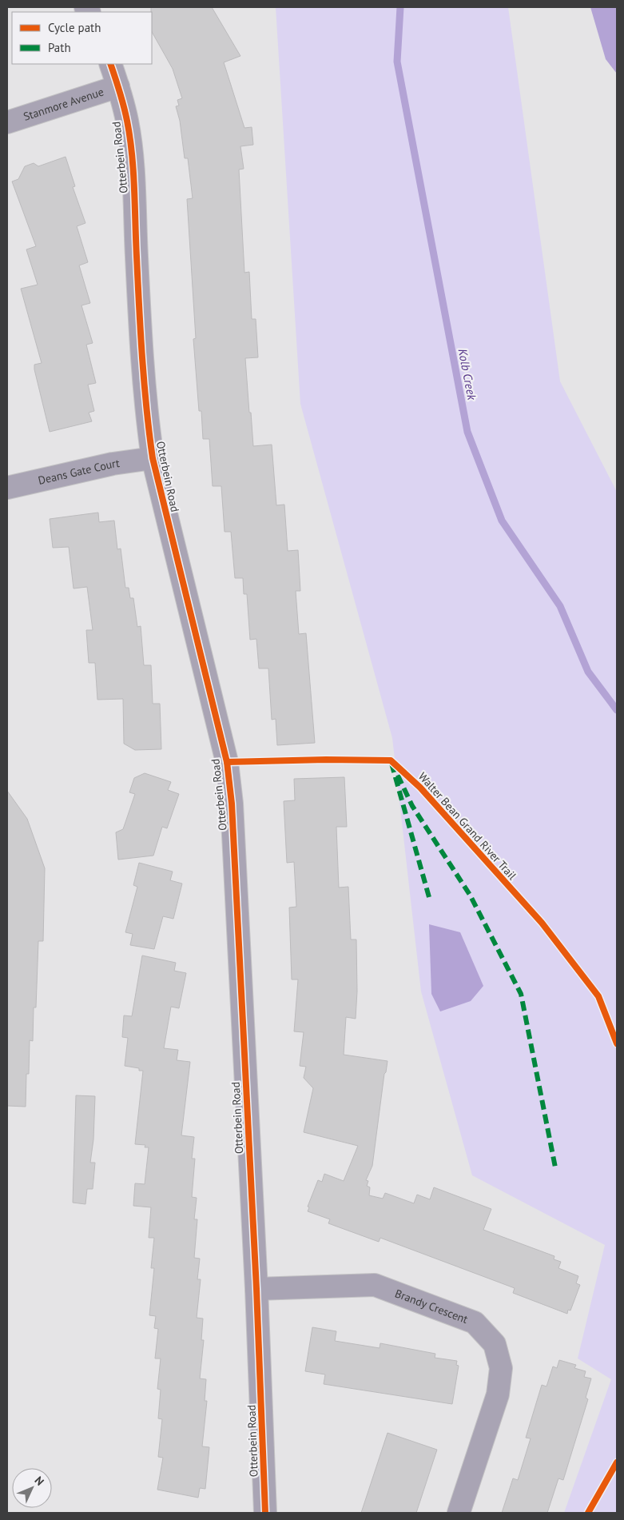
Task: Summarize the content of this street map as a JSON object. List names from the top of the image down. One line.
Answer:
{"streets":{"street":["Stanmore Avenue","Otterbein Road","Deans Gate Court","Brandy Crescent"],"cycle path":["Walter Bean Grand River Trail"]},"crossings":[["Stanmore Avenue","Otterbein Road"],["Otterbein Road","Deans Gate Court"],["Otterbein Road","Brandy Crescent"]],"water":["Kolb Creek"],"legend":["Cycle path","Path"],"north":"top right"}
